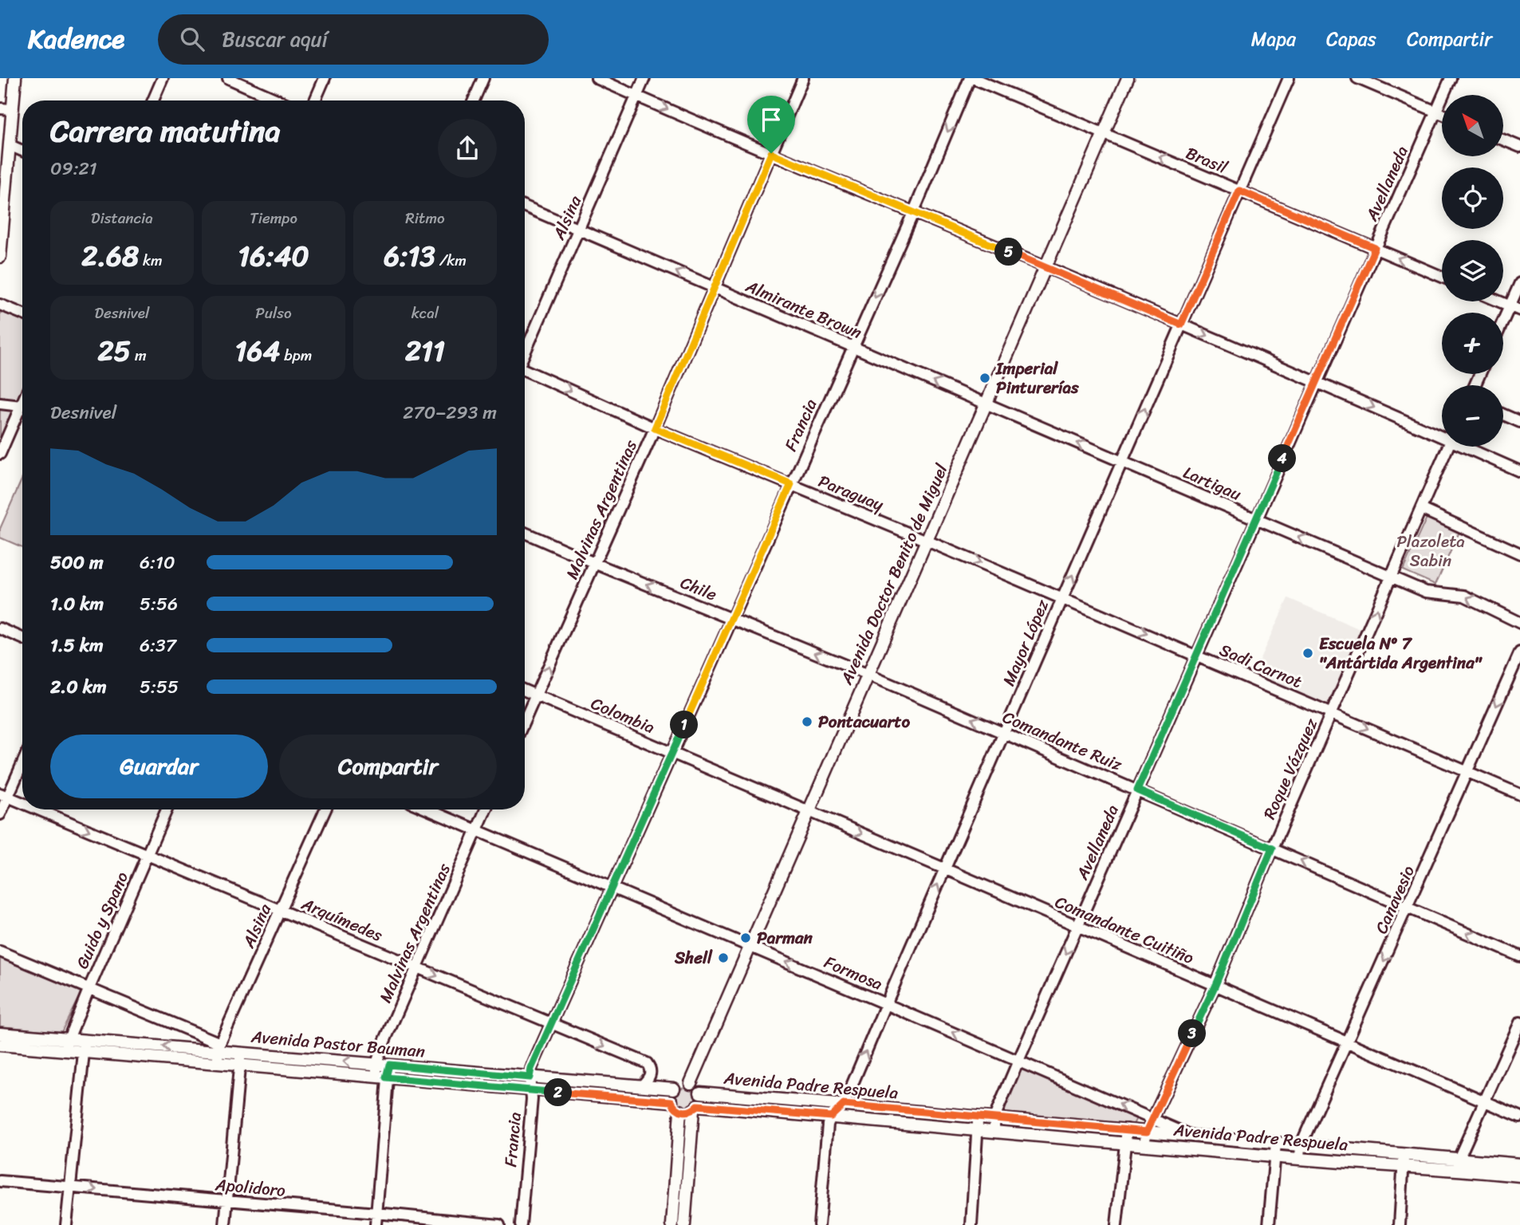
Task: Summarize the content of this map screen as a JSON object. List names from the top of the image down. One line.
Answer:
{"streets":{"main road":["Avenida Doctor Benito de Miguel","Avenida Pastor Bauman","Avenida Padre Respuela"],"street":["Brasil","Avellaneda","Alsina","Almirante Brown","Francia","Lartigau","Paraguay","Malvinas Argentinas","Chile","Mayor López","Sadi Carnot","Colombia","Comandante Ruiz","Roque Vázquez","Canavesio","Arquímedes","Guido y Spano","Comandante Cuitiño","Formosa","Apolidoro"]},"crossings":[["Brasil","Avellaneda"],["Brasil","Francia"],["Brasil","Avenida Doctor Benito de Miguel"],["Brasil","Mayor López"],["Avellaneda","Lartigau"],["Avellaneda","Sadi Carnot"],["Avellaneda","Comandante Ruiz"],["Avellaneda","Comandante Cuitiño"],["Avellaneda","Formosa"],["Avellaneda","Avenida Padre Respuela"],["Alsina","Almirante Brown"],["Alsina","Arquímedes"],["Alsina","Avenida Pastor Bauman"],["Almirante Brown","Francia"],["Almirante Brown","Lartigau"],["Almirante Brown","Malvinas Argentinas"],["Almirante Brown","Avenida Doctor Benito de Miguel"],["Francia","Paraguay"],["Francia","Chile"],["Francia","Colombia"],["Francia","Arquímedes"],["Francia","Formosa"],["Francia","Avenida Pastor Bauman"],["Lartigau","Avenida Doctor Benito de Miguel"],["Lartigau","Mayor López"],["Lartigau","Roque Vázquez"],["Paraguay","Malvinas Argentinas"],["Paraguay","Avenida Doctor Benito de Miguel"],["Paraguay","Sadi Carnot"],["Malvinas Argentinas","Chile"],["Malvinas Argentinas","Colombia"],["Malvinas Argentinas","Arquímedes"],["Malvinas Argentinas","Formosa"],["Malvinas Argentinas","Avenida Pastor Bauman"],["Malvinas Argentinas","Apolidoro"],["Avenida Doctor Benito de Miguel","Chile"],["Avenida Doctor Benito de Miguel","Sadi Carnot"],["Avenida Doctor Benito de Miguel","Colombia"],["Avenida Doctor Benito de Miguel","Comandante Ruiz"],["Avenida Doctor Benito de Miguel","Comandante Cuitiño"],["Avenida Doctor Benito de Miguel","Formosa"],["Avenida Doctor Benito de Miguel","Avenida Pastor Bauman"],["Avenida Doctor Benito de Miguel","Avenida Padre Respuela"],["Chile","Comandante Ruiz"],["Mayor López","Sadi Carnot"],["Mayor López","Comandante Ruiz"],["Mayor López","Comandante Cuitiño"],["Mayor López","Formosa"],["Mayor López","Avenida Padre Respuela"],["Sadi Carnot","Roque Vázquez"],["Sadi Carnot","Canavesio"],["Colombia","Comandante Cuitiño"],["Comandante Ruiz","Roque Vázquez"],["Comandante Ruiz","Canavesio"],["Roque Vázquez","Comandante Cuitiño"],["Roque Vázquez","Formosa"],["Roque Vázquez","Avenida Padre Respuela"],["Canavesio","Comandante Cuitiño"],["Canavesio","Avenida Padre Respuela"],["Arquímedes","Guido y Spano"],["Arquímedes","Avenida Pastor Bauman"],["Guido y Spano","Avenida Pastor Bauman"],["Formosa","Avenida Padre Respuela"],["Avenida Pastor Bauman","Avenida Padre Respuela"]],"one_way":["Brasil","Almirante Brown","Lartigau","Chile","Mayor López","Sadi Carnot","Comandante Ruiz","Canavesio","Arquímedes","Formosa"],"parks":["Plazoleta Sabin"],"places":["Imperial Pinturerías","Escuela Nº 7 \"Antártida Argentina\"","Pontacuarto","Parman","Shell"],"north":"top left","page":{"header":"Kadence","search":"Buscar aquí","nav":["Mapa","Capas","Compartir"],"map_buttons":["+","−"],"heading":["Carrera matutina","09:21"],"stats":[["Distancia","2.68 km"],["Tiempo","16:40"],["Ritmo","6:13 /km"],["Desnivel","25 m"],["Pulso","164 bpm"],["kcal","211"]],"pins":["5","4","1","3","2"],"chart":["Desnivel","270–293 m"],"list":[{"name":"500 m","note":"6:10"},{"name":"1.0 km","note":"5:56"},{"name":"1.5 km","note":"6:37"},{"name":"2.0 km","note":"5:55"}],"buttons":["Guardar","Compartir"]}}
